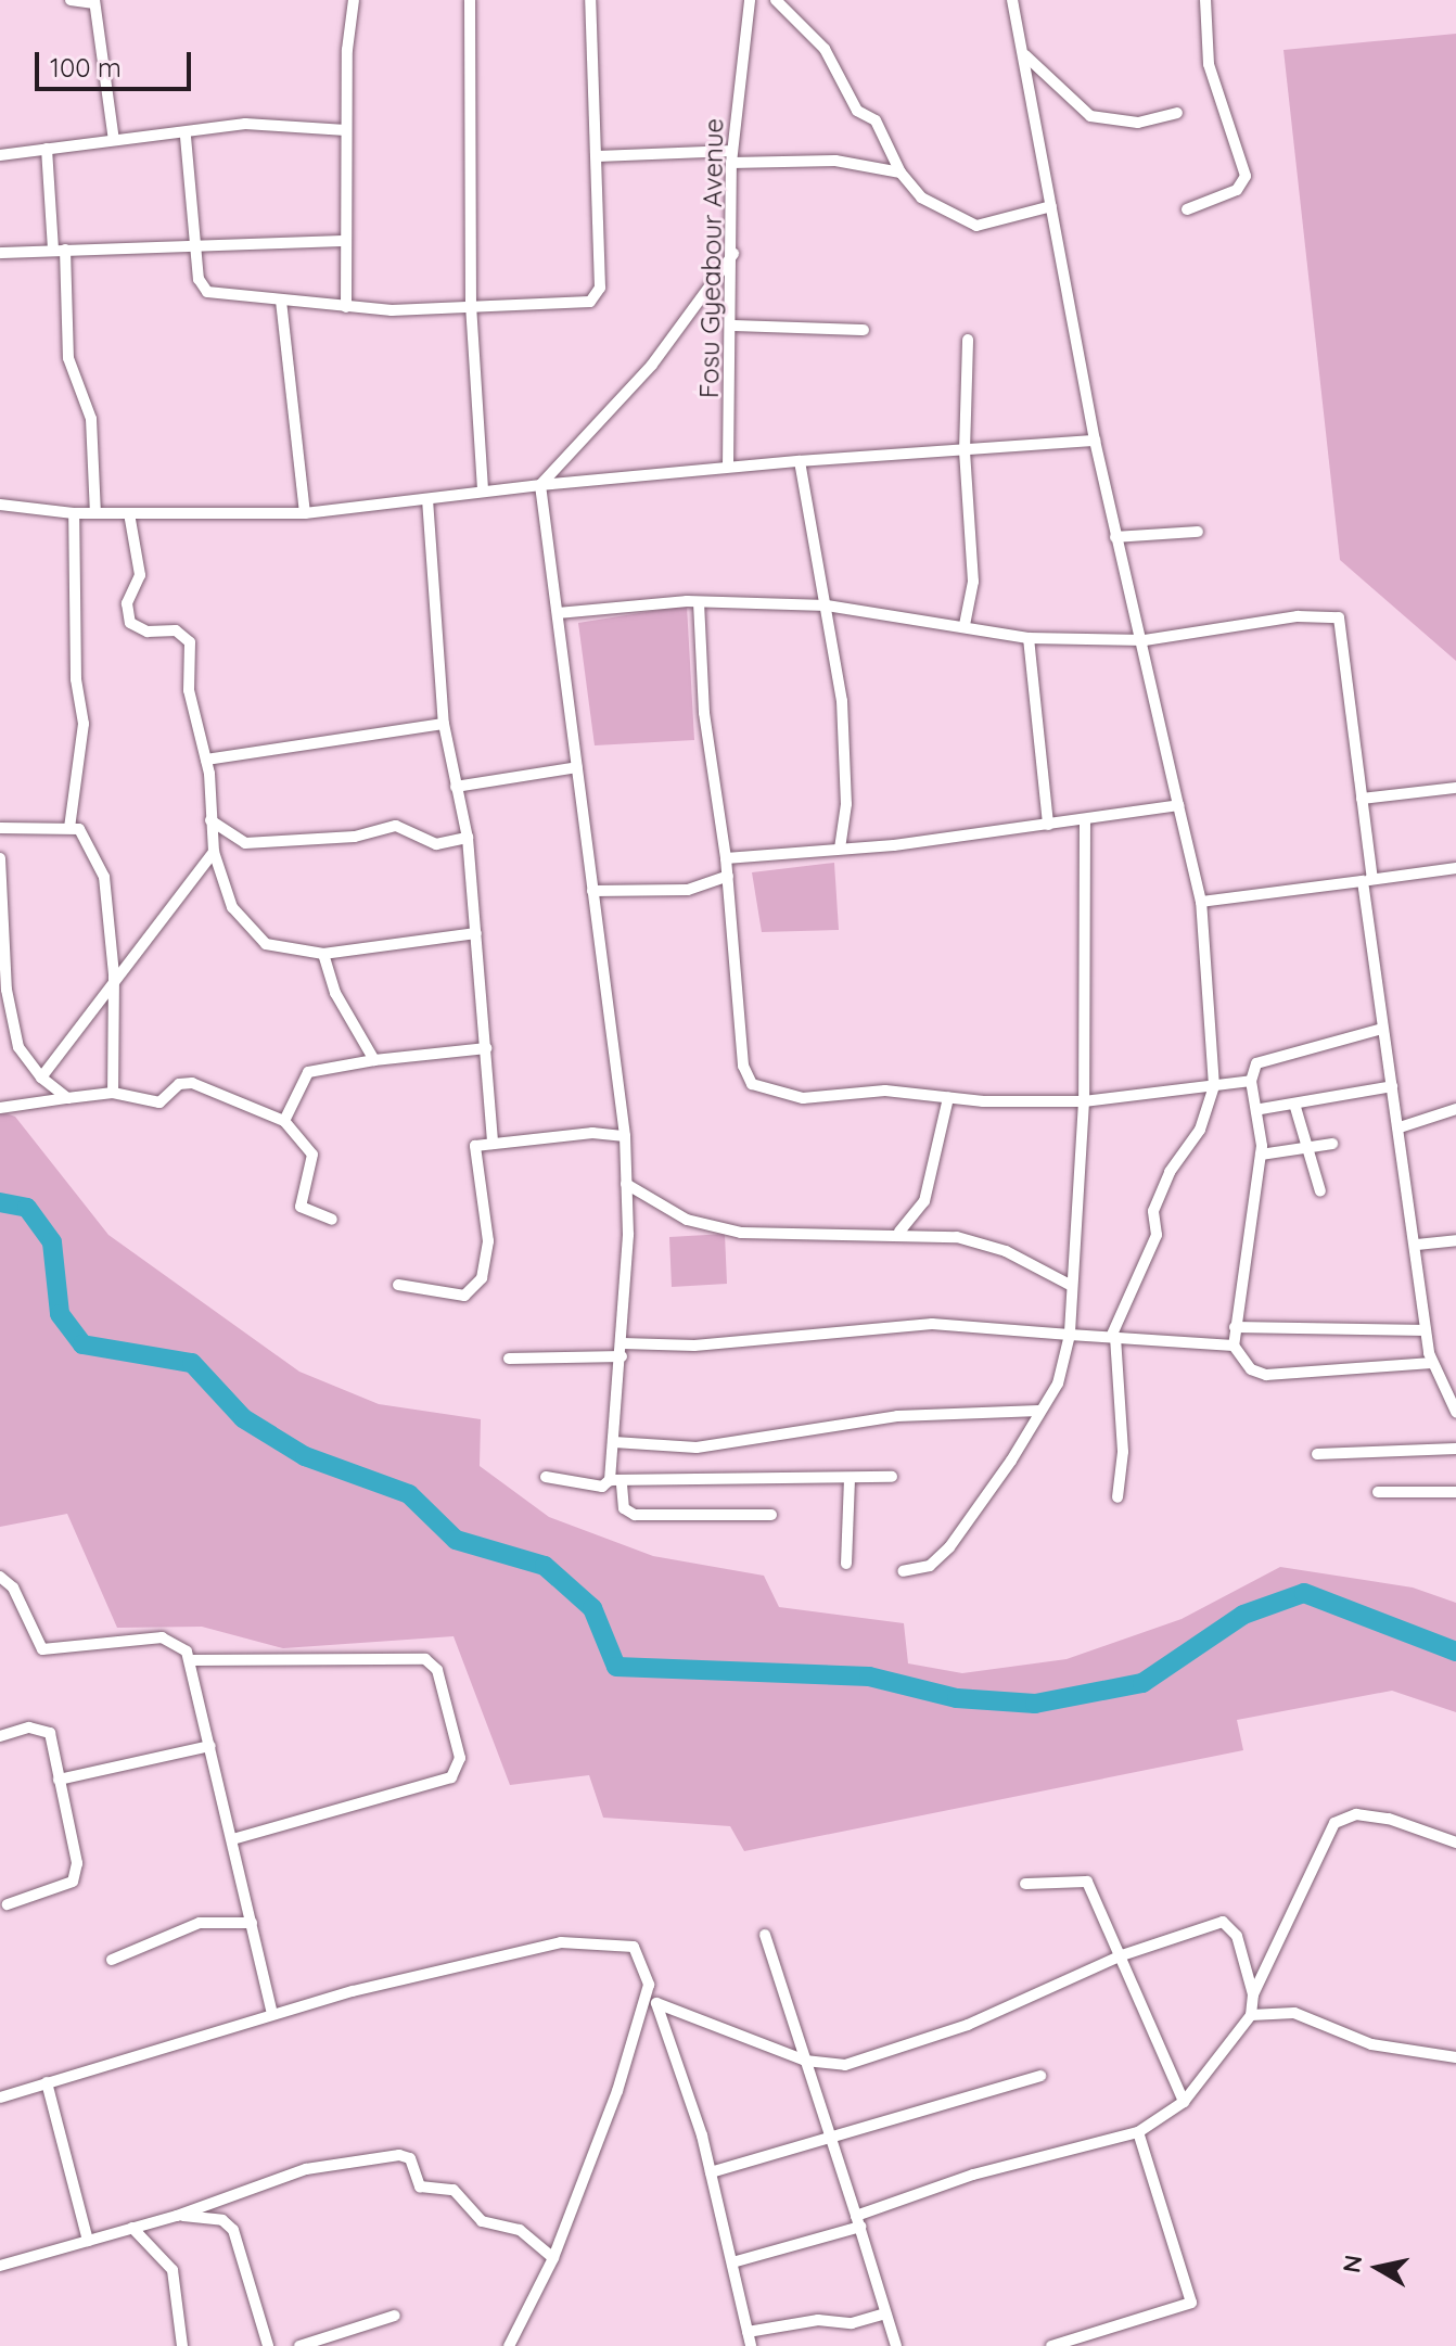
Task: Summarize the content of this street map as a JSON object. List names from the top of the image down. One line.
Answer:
{"streets":{"street":["Fosu Gyeabour Avenue"]},"scale_bar":"100 m","north":"left"}
